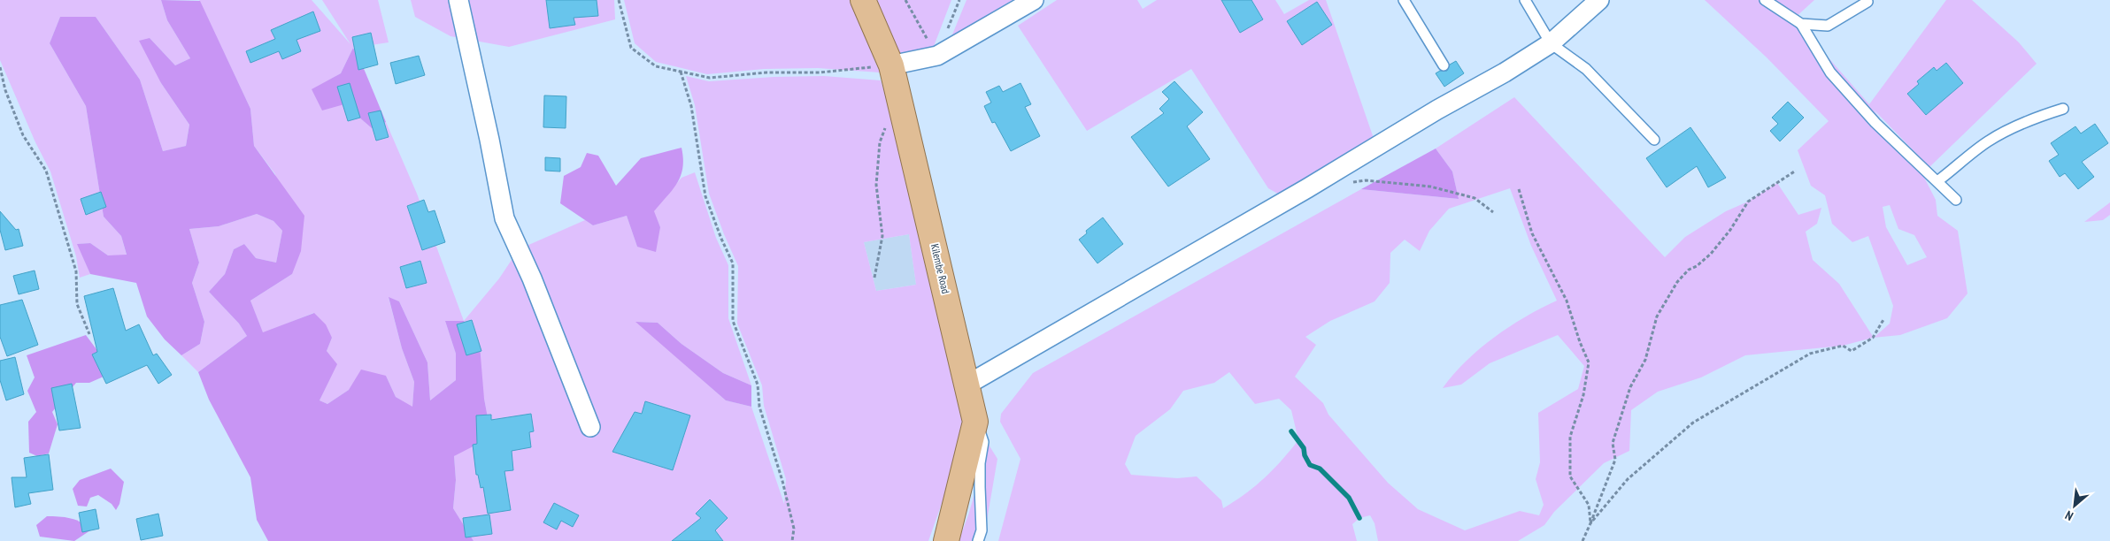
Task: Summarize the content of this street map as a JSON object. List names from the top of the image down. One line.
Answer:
{"streets":{"main road":["Kilembe Road"]},"north":"bottom left"}
